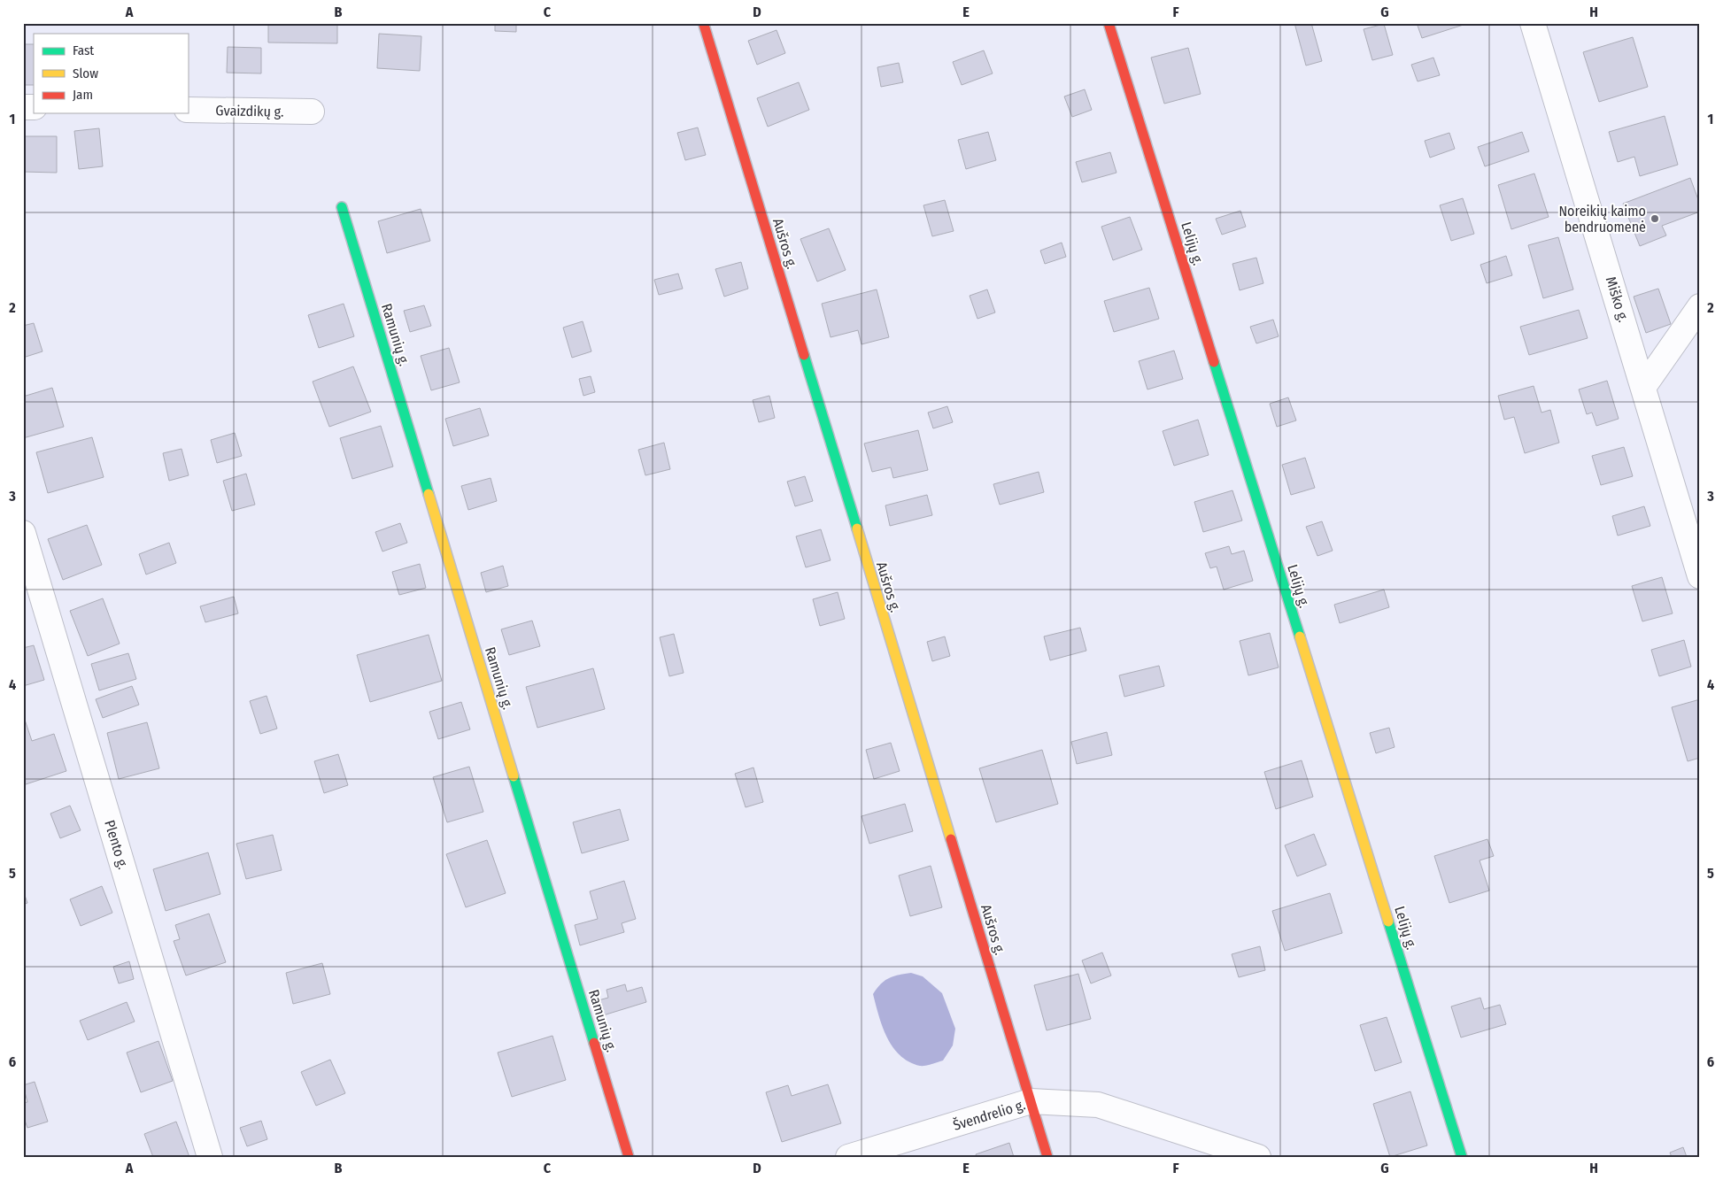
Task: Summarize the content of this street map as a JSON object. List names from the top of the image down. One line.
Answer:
{"streets":{"street":["Gvaizdikų g.","Aušros g.","Lelijų g.","Miško g.","Ramunių g.","Plento g.","Švendrelio g."]},"crossings":[["Aušros g.","Švendrelio g."]],"places":["Noreikių kaimo bendruomenė"],"legend":["Fast","Slow","Jam"],"grid":{"columns":["A","B","C","D","E","F","G","H"],"rows":["1","2","3","4","5","6"]}}
